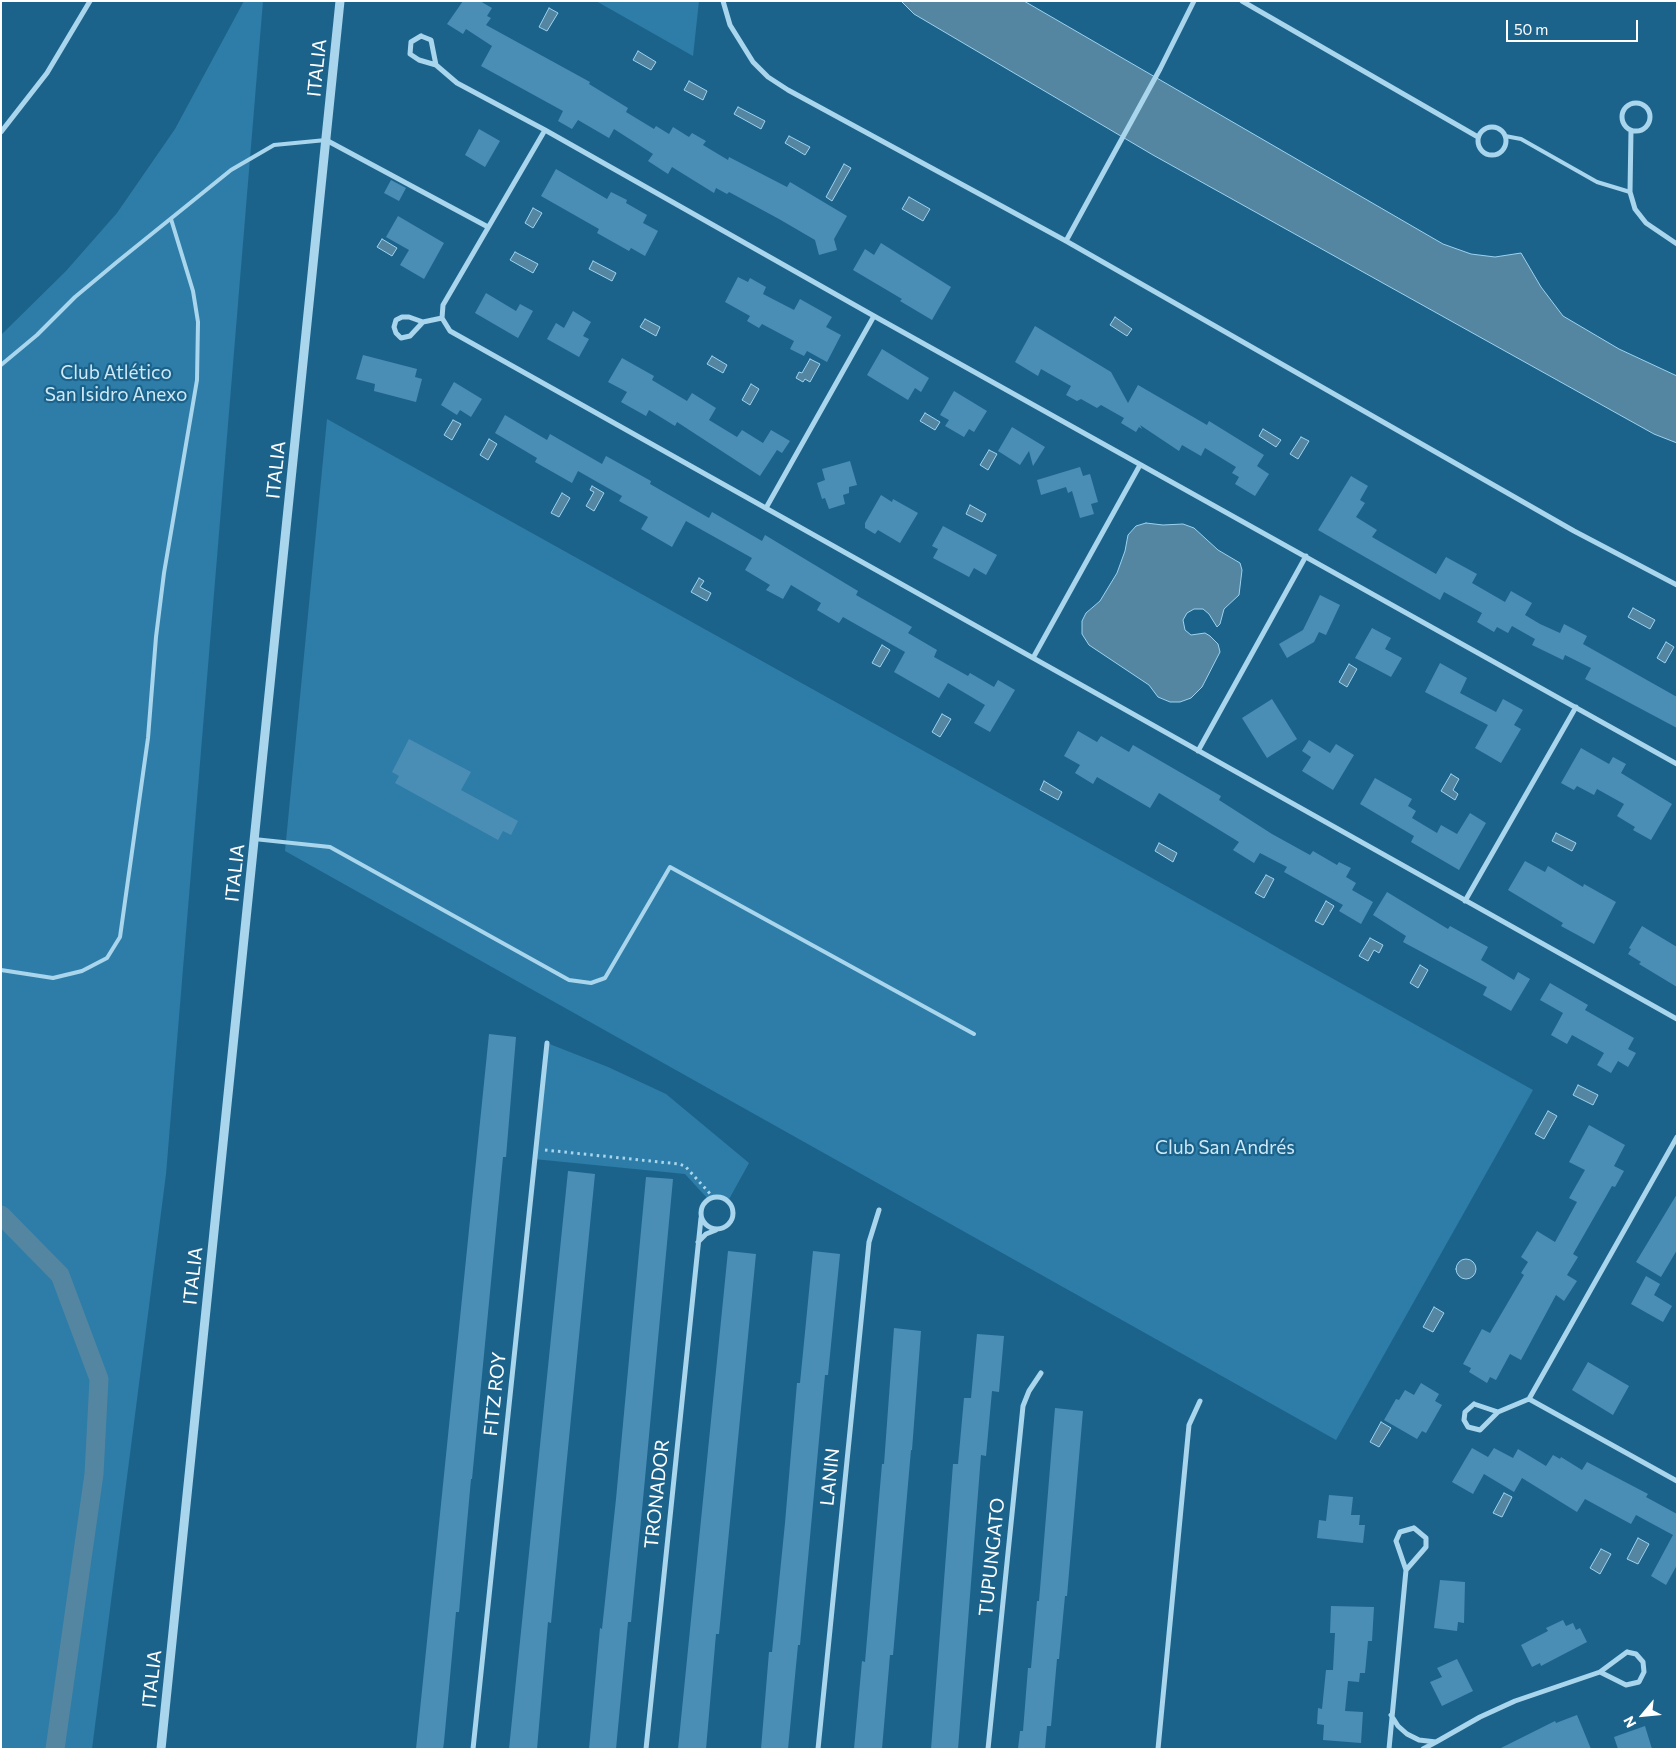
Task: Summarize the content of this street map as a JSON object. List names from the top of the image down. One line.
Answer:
{"streets":{"street":["ITALIA","FITZ ROY","LANIN","TRONADOR","TUPUNGATO"]},"parks":["Club Atlético San Isidro Anexo","Club San Andrés"],"scale_bar":"50 m","north":"bottom left"}
